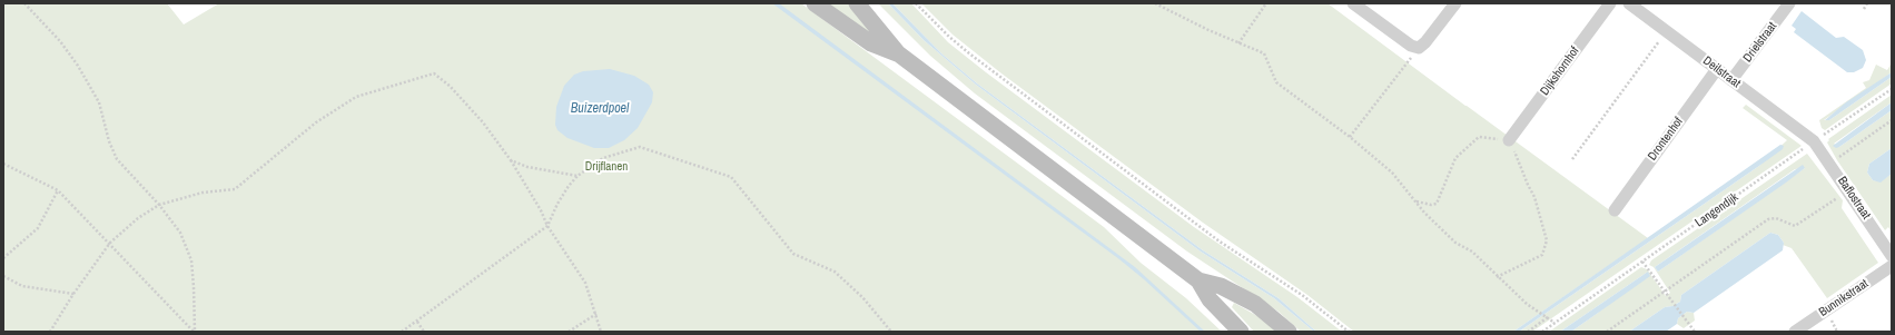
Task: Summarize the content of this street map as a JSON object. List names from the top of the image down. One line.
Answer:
{"streets":{"street":["Drielstraat","Dijkshornhof","Deilstraat","Drontenhof","Baflostraat","Bunnikstraat"],"path":["Langendijk"]},"crossings":[["Drielstraat","Deilstraat"],["Deilstraat","Drontenhof"],["Deilstraat","Baflostraat"],["Deilstraat","Langendijk"],["Baflostraat","Langendijk"]],"water":["Buizerdpoel"],"parks":["Drijflanen"]}
